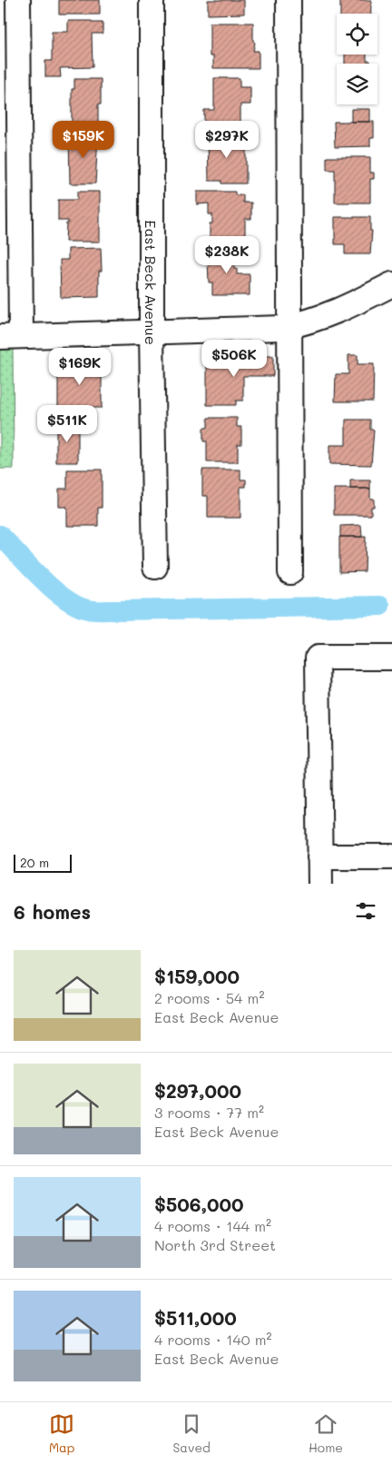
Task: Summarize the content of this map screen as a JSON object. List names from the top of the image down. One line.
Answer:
{"streets":{"street":["East Beck Avenue"]},"scale_bar":"20 m","page":{"price":["$159K","$297K","$238K","$506K","$169K","$511K"],"scale":"20 m","heading":"6 homes","list":[{"name":"$159,000","note":"2 rooms · 54 m² · East Beck Avenue"},{"name":"$297,000","note":"3 rooms · 77 m² · East Beck Avenue"},{"name":"$506,000","note":"4 rooms · 144 m² · North 3rd Street"},{"name":"$511,000","note":"4 rooms · 140 m² · East Beck Avenue"}],"tabs":["Map","Saved","Home"]}}
